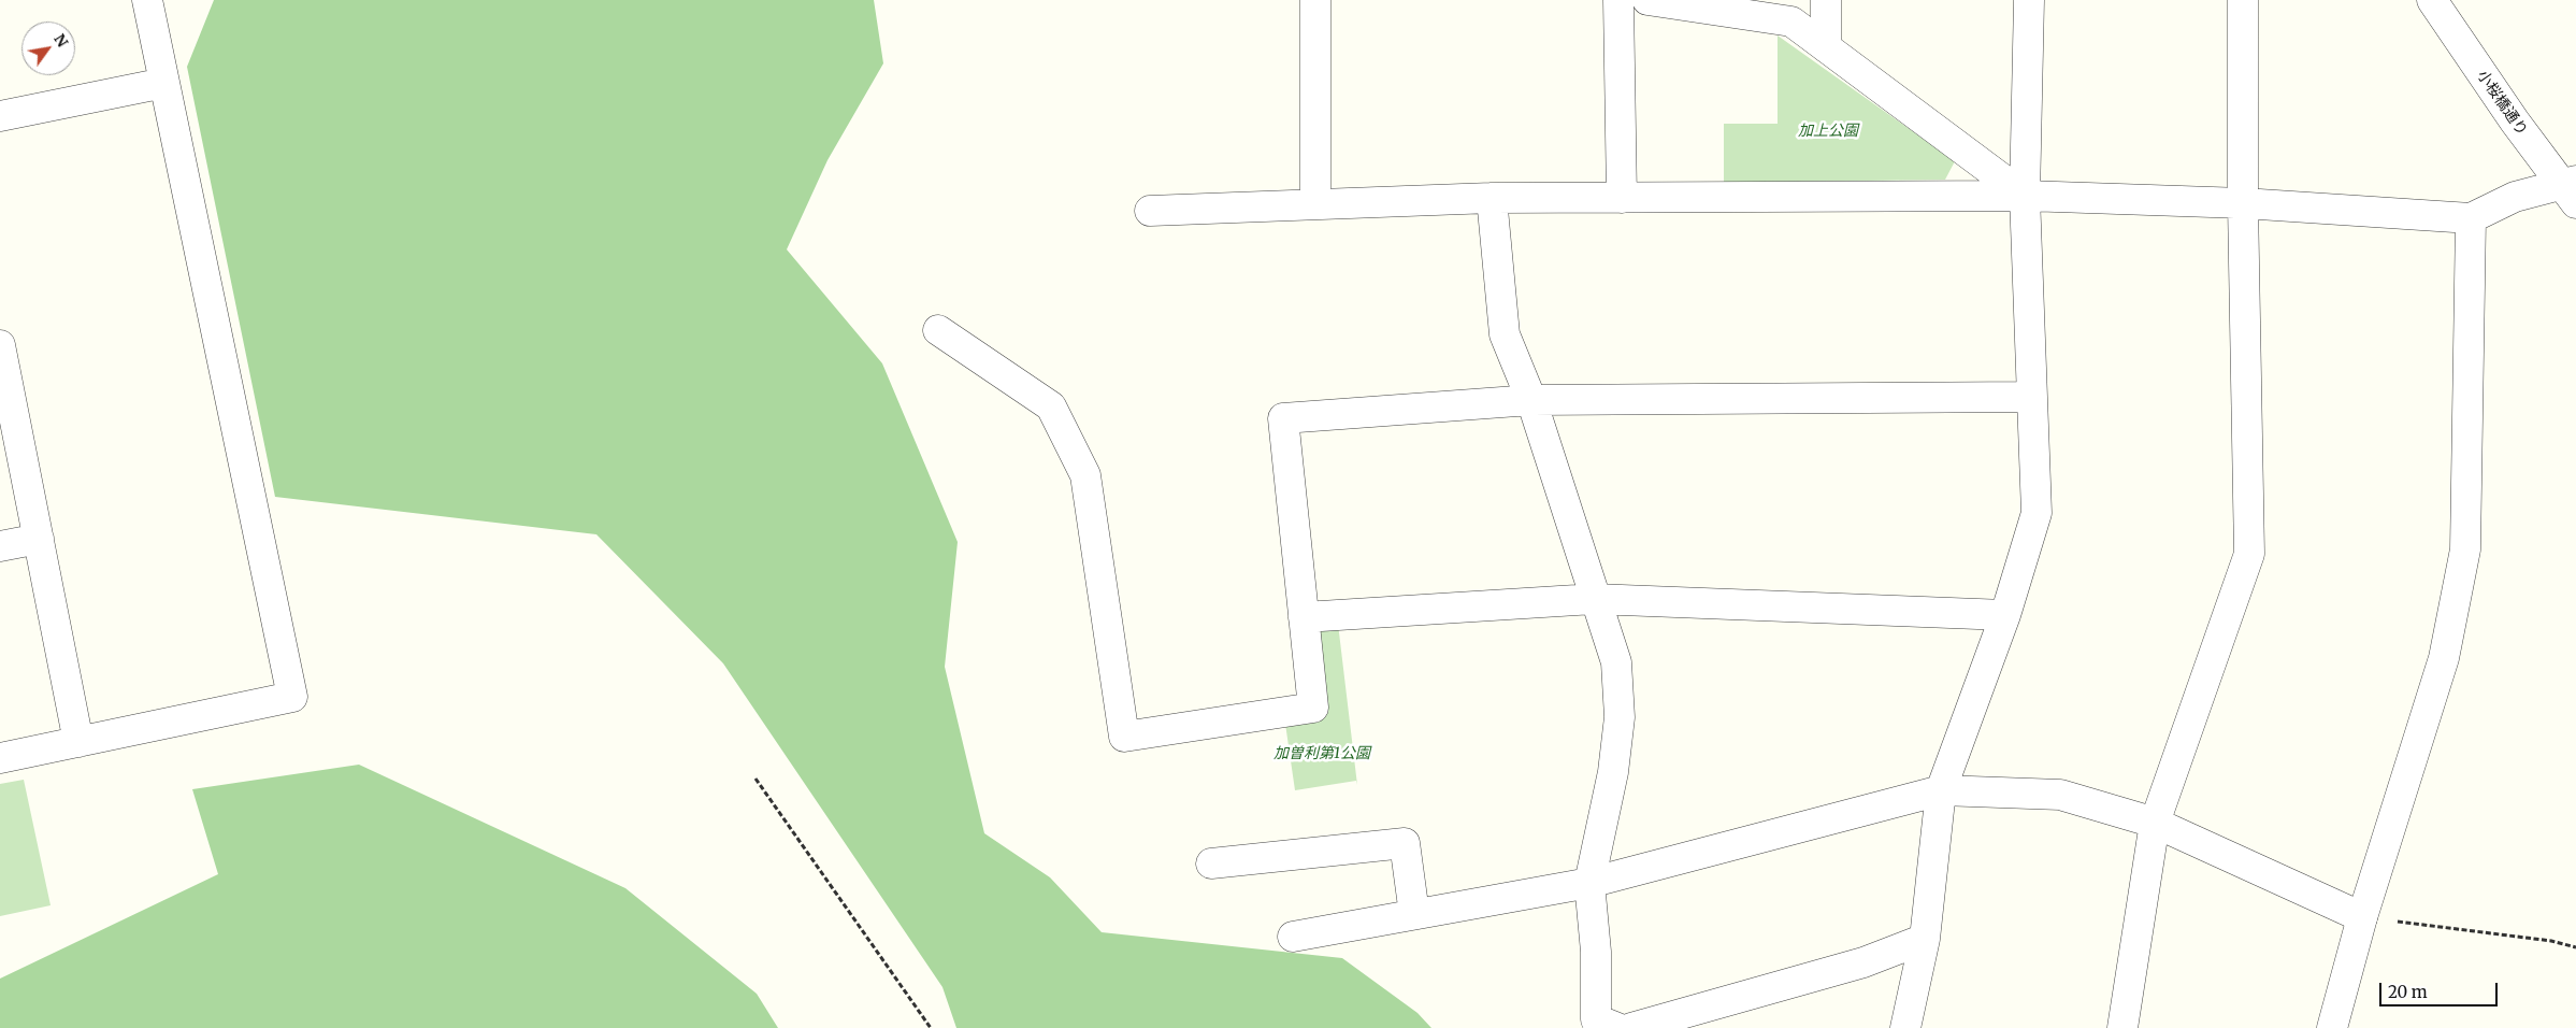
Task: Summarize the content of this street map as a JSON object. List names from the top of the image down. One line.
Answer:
{"streets":{"street":["小桜橋通り"]},"parks":["加上公園","加曽利第1公園"],"scale_bar":"20 m","north":"top right"}
